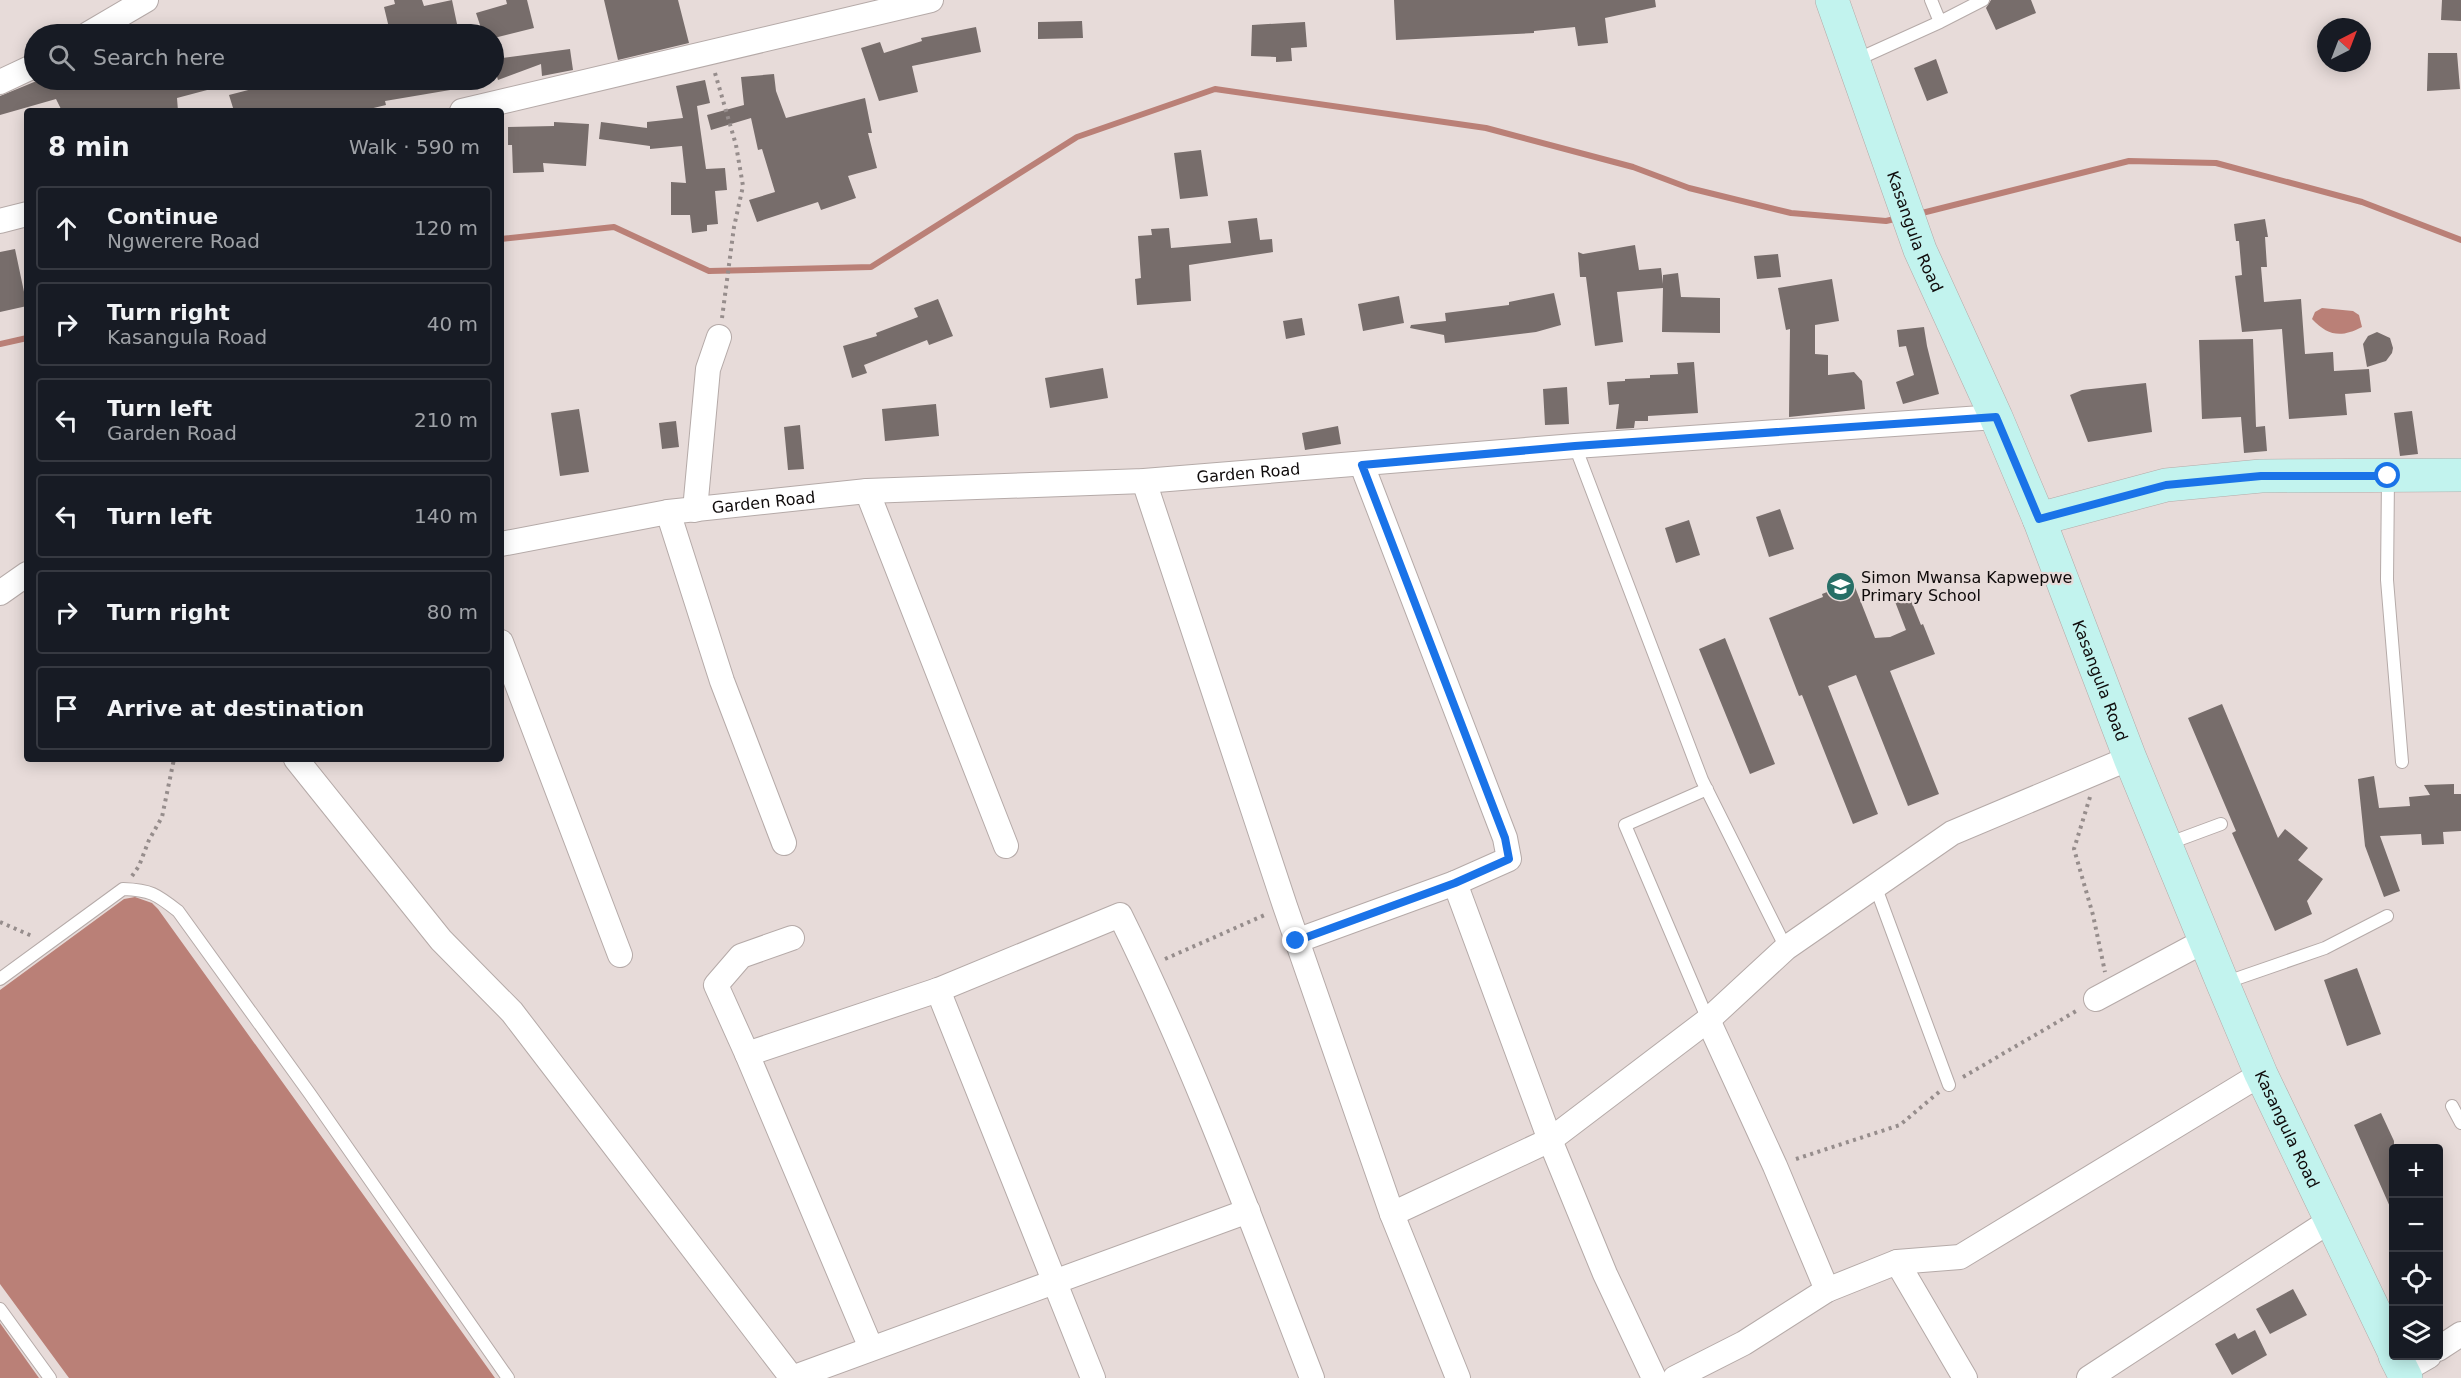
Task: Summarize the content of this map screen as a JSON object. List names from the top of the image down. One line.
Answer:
{"streets":{"main road":["Kasangula Road"],"street":["Garden Road"]},"crossings":[["Kasangula Road","Garden Road"]],"places":{"school or university":["Simon Mwansa Kapwepwe Primary School"]},"north":"top right","page":{"search":"Search here","heading":["8 min","Walk · 590 m"],"list":[["Continue","Ngwerere Road","120 m"],["Turn right","Kasangula Road","40 m"],["Turn left","Garden Road","210 m"],["Turn left","140 m"],["Turn right","80 m"],"Arrive at destination"],"map_buttons":["+","−"]}}
